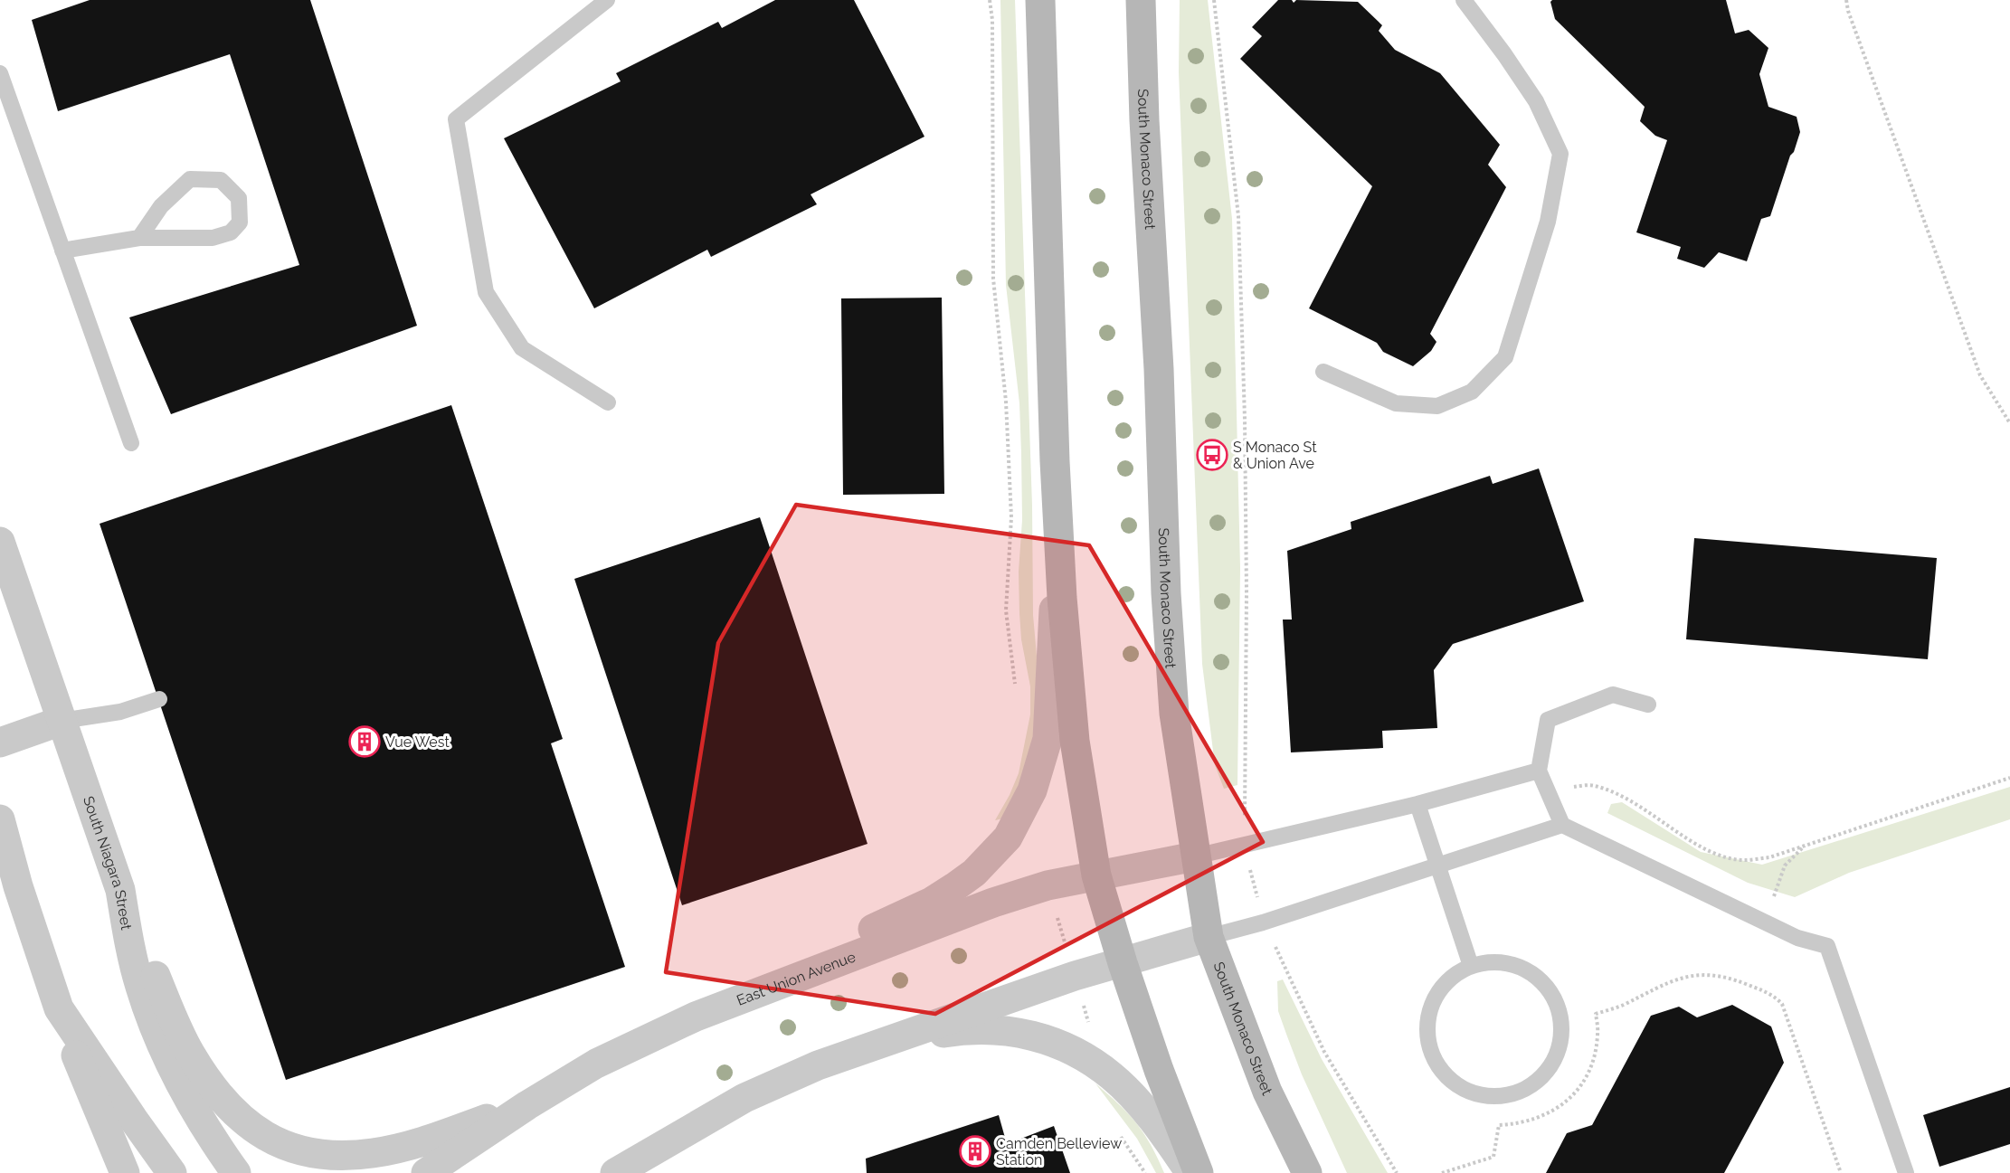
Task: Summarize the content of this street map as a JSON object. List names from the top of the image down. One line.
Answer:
{"streets":{"main road":["South Monaco Street"],"street":["South Niagara Street","East Union Avenue"]},"crossings":[["South Monaco Street","East Union Avenue"]],"places":{"bus stop":["S Monaco St & Union Ave"],"building":["Vue West","Camden Belleview Station"]}}
